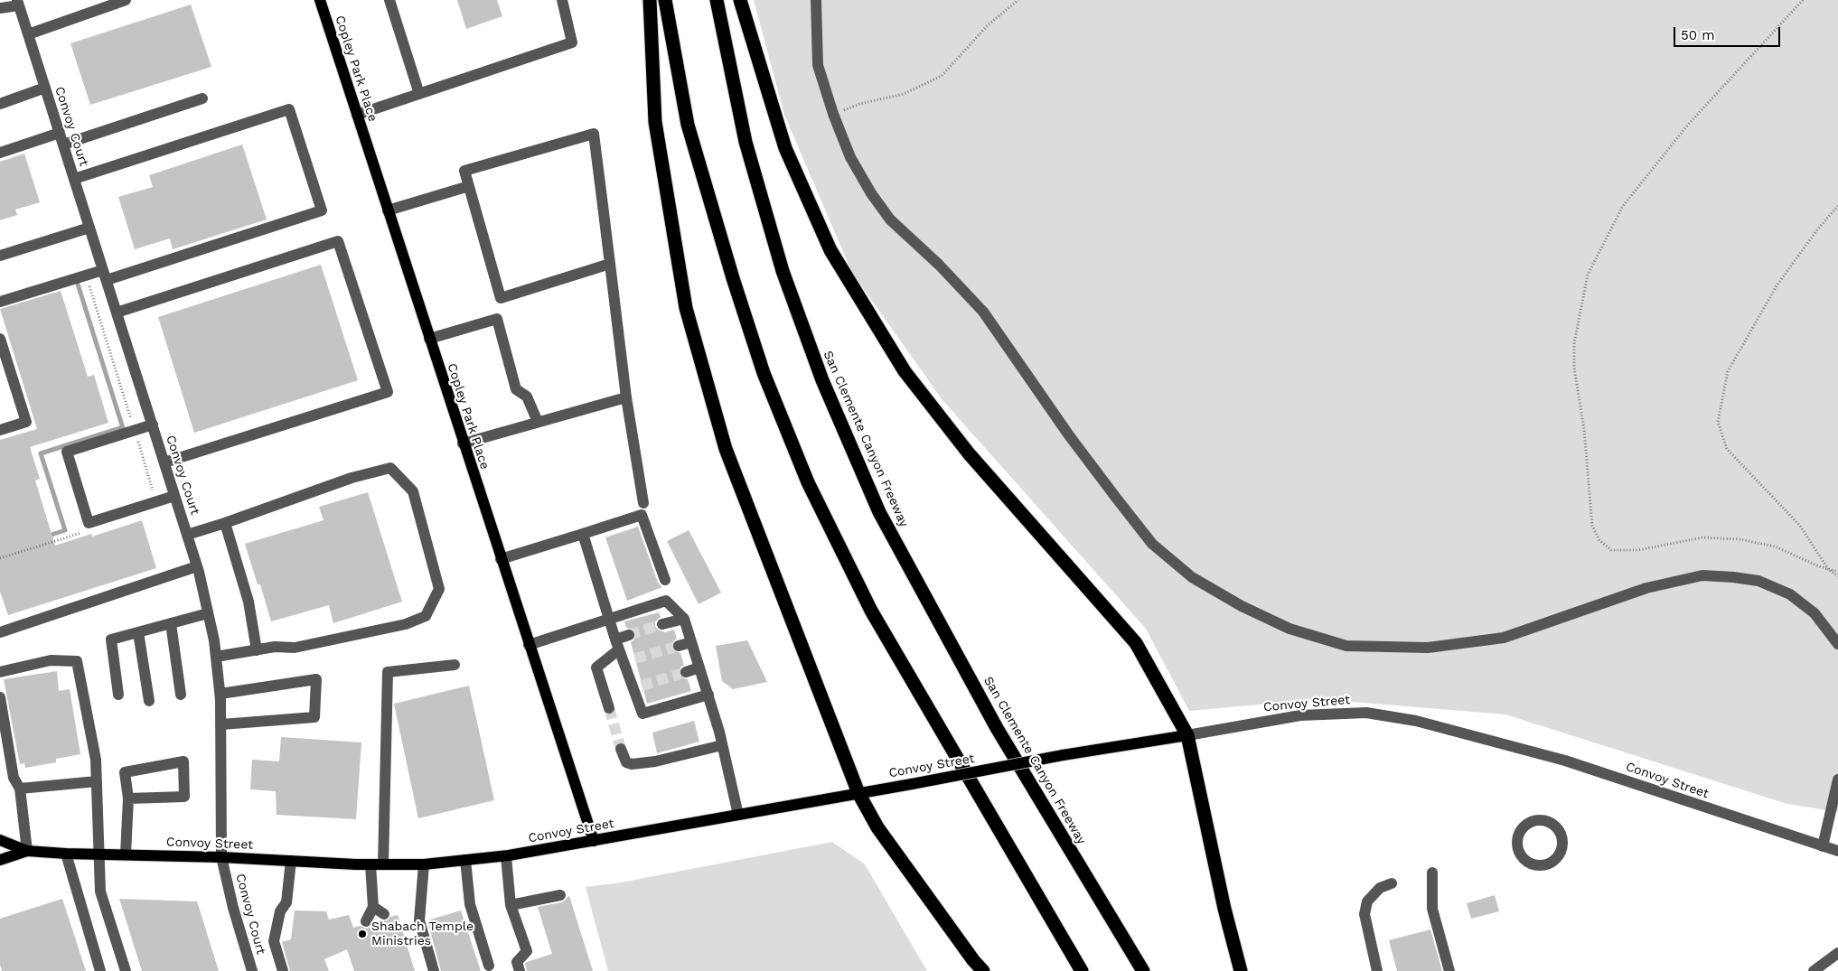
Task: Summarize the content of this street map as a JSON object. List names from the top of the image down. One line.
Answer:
{"streets":{"highway":["San Clemente Canyon Freeway"],"main road":["Copley Park Place","Convoy Street"],"street":["Convoy Court"]},"crossings":[["Copley Park Place","Convoy Street"],["Convoy Court","Convoy Street"]],"places":["Shabach Temple Ministries"],"scale_bar":"50 m"}
